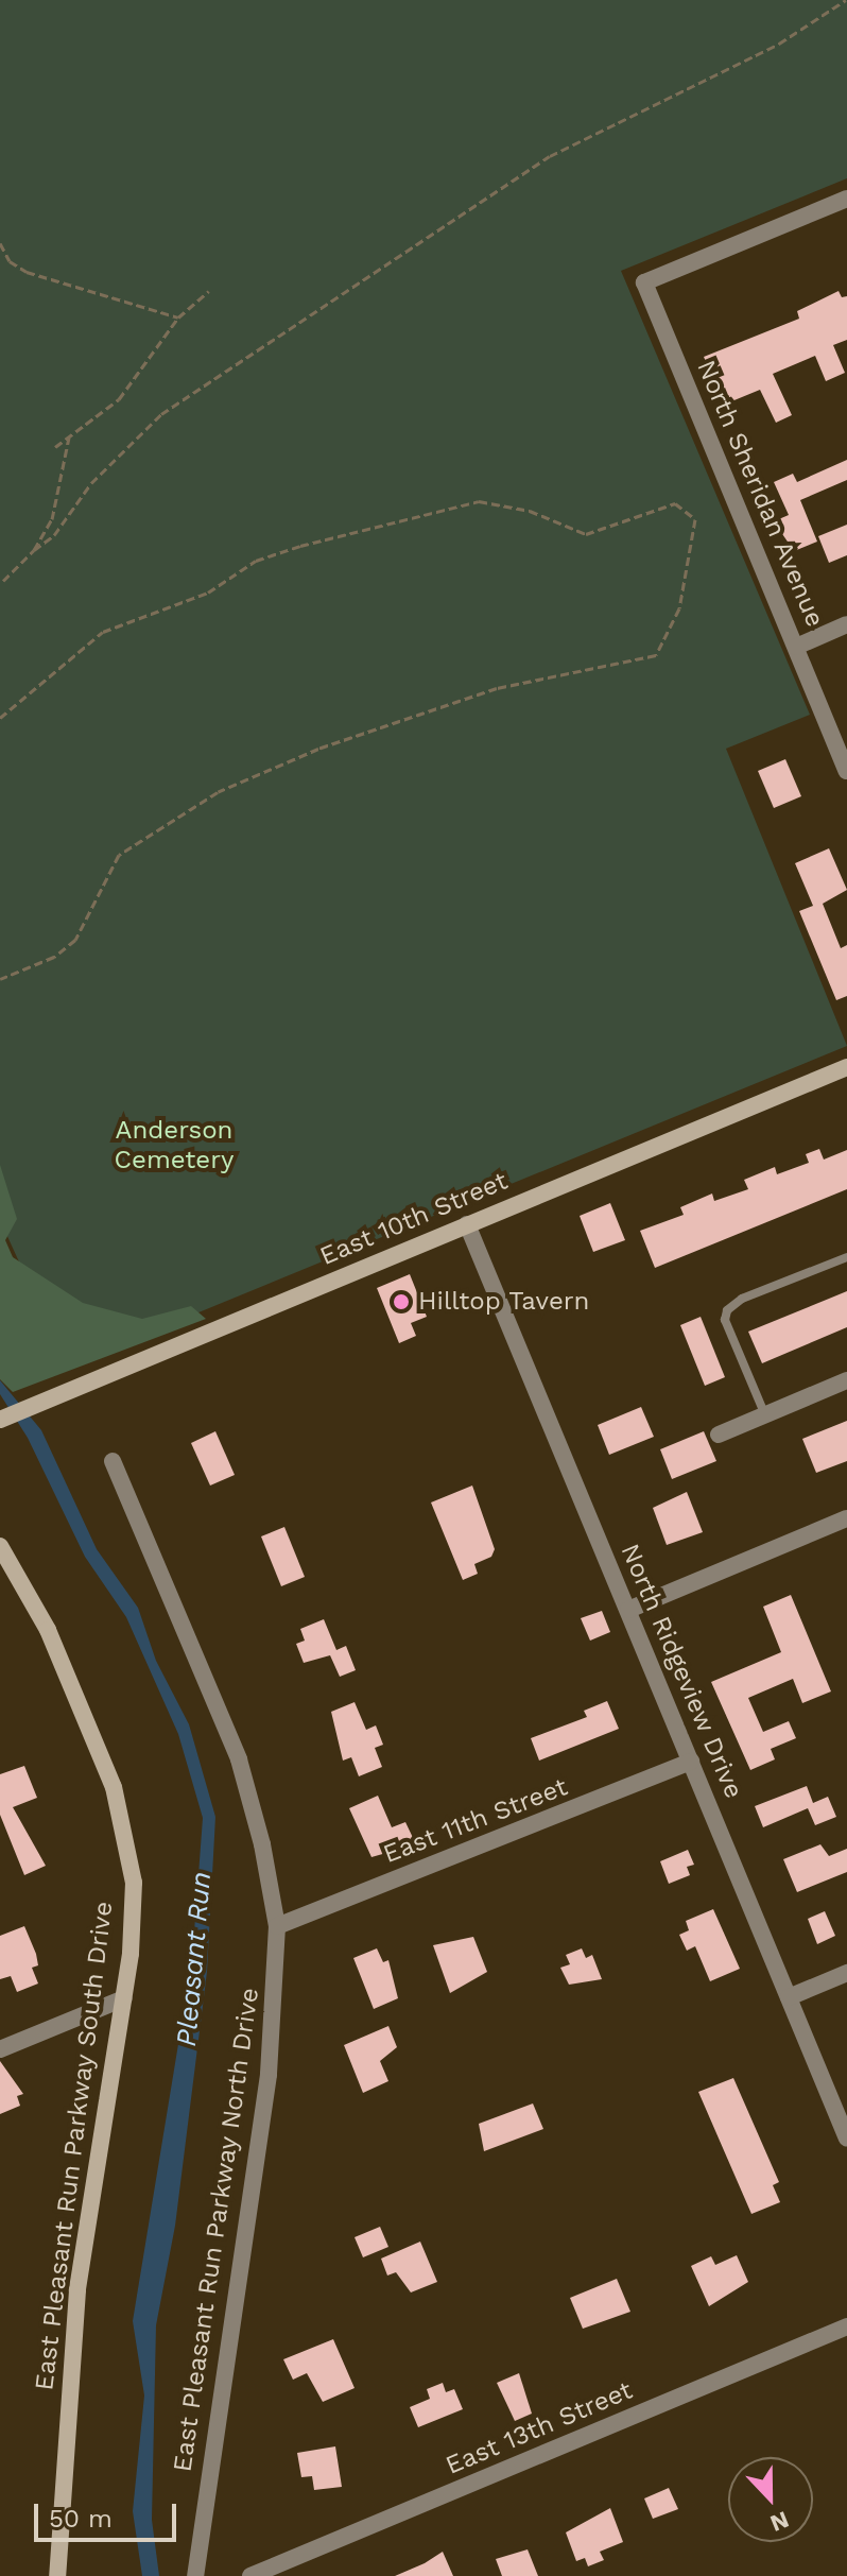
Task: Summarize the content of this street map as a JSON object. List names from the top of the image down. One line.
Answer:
{"streets":{"street":["North Sheridan Avenue","East 10th Street","North Ridgeview Drive","East 11th Street","East Pleasant Run Parkway South Drive","East Pleasant Run Parkway North Drive","East 13th Street"]},"crossings":[["East 10th Street","North Ridgeview Drive"],["North Ridgeview Drive","East 11th Street"],["East 11th Street","East Pleasant Run Parkway North Drive"]],"water":["Pleasant Run"],"parks":["Anderson Cemetery"],"places":["Hilltop Tavern"],"scale_bar":"50 m","north":"bottom"}
